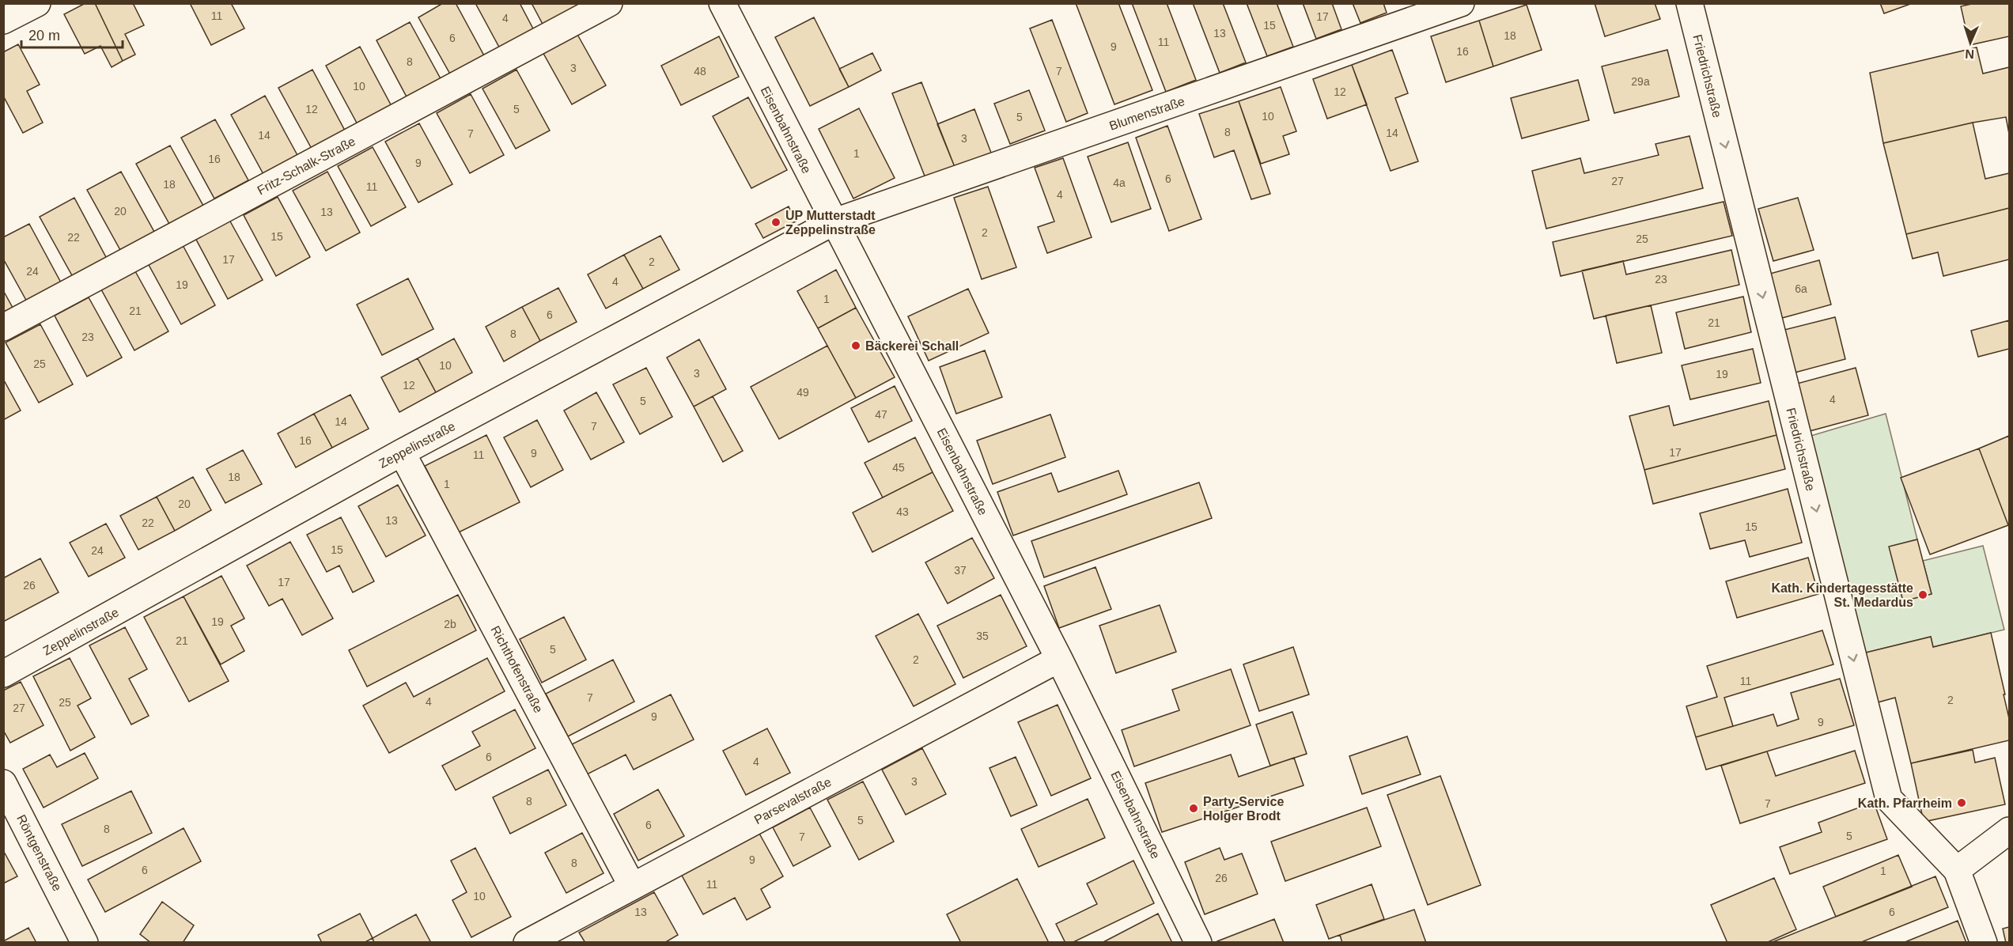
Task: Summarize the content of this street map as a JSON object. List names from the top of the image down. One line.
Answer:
{"streets":{"street":["Friedrichstraße","Blumenstraße","Eisenbahnstraße","Fritz-Schalk-Straße","Zeppelinstraße","Richthofenstraße","Parsevalstraße","Röntgenstraße"]},"crossings":[["Blumenstraße","Eisenbahnstraße"],["Blumenstraße","Zeppelinstraße"],["Eisenbahnstraße","Zeppelinstraße"],["Eisenbahnstraße","Parsevalstraße"],["Zeppelinstraße","Richthofenstraße"],["Richthofenstraße","Parsevalstraße"]],"one_way":["Friedrichstraße"],"places":["UP Mutterstadt Zeppelinstraße","Bäckerei Schall","Kath. Kindertagesstätte St. Medardus","Kath. Pfarrheim","Party-Service Holger Brodt"],"house_numbers":["11","17","4","15","13","18","6","11","9","16","8","3","48","7","29a","10","12","12","5","10","5","8","14","7","14","3","1","16","9","6","27","4a","18","11","4","20","13","2","15","22","25","17","2","24","23","4","19","6a","1","21","6","21","8","23","25","10","3","19","12","49","4","5","47","14","7","16","17","9","11","45","18","1","20","43","13","22","15","15","24","37","17","26","19","2b","35","21","5","2","11","7","2","4","25","27","9","9","6","4","3","8","7","5","6","8","5","7","9","8","6","1","26","11","10","13","6"],"scale_bar":"20 m","north":"bottom"}
